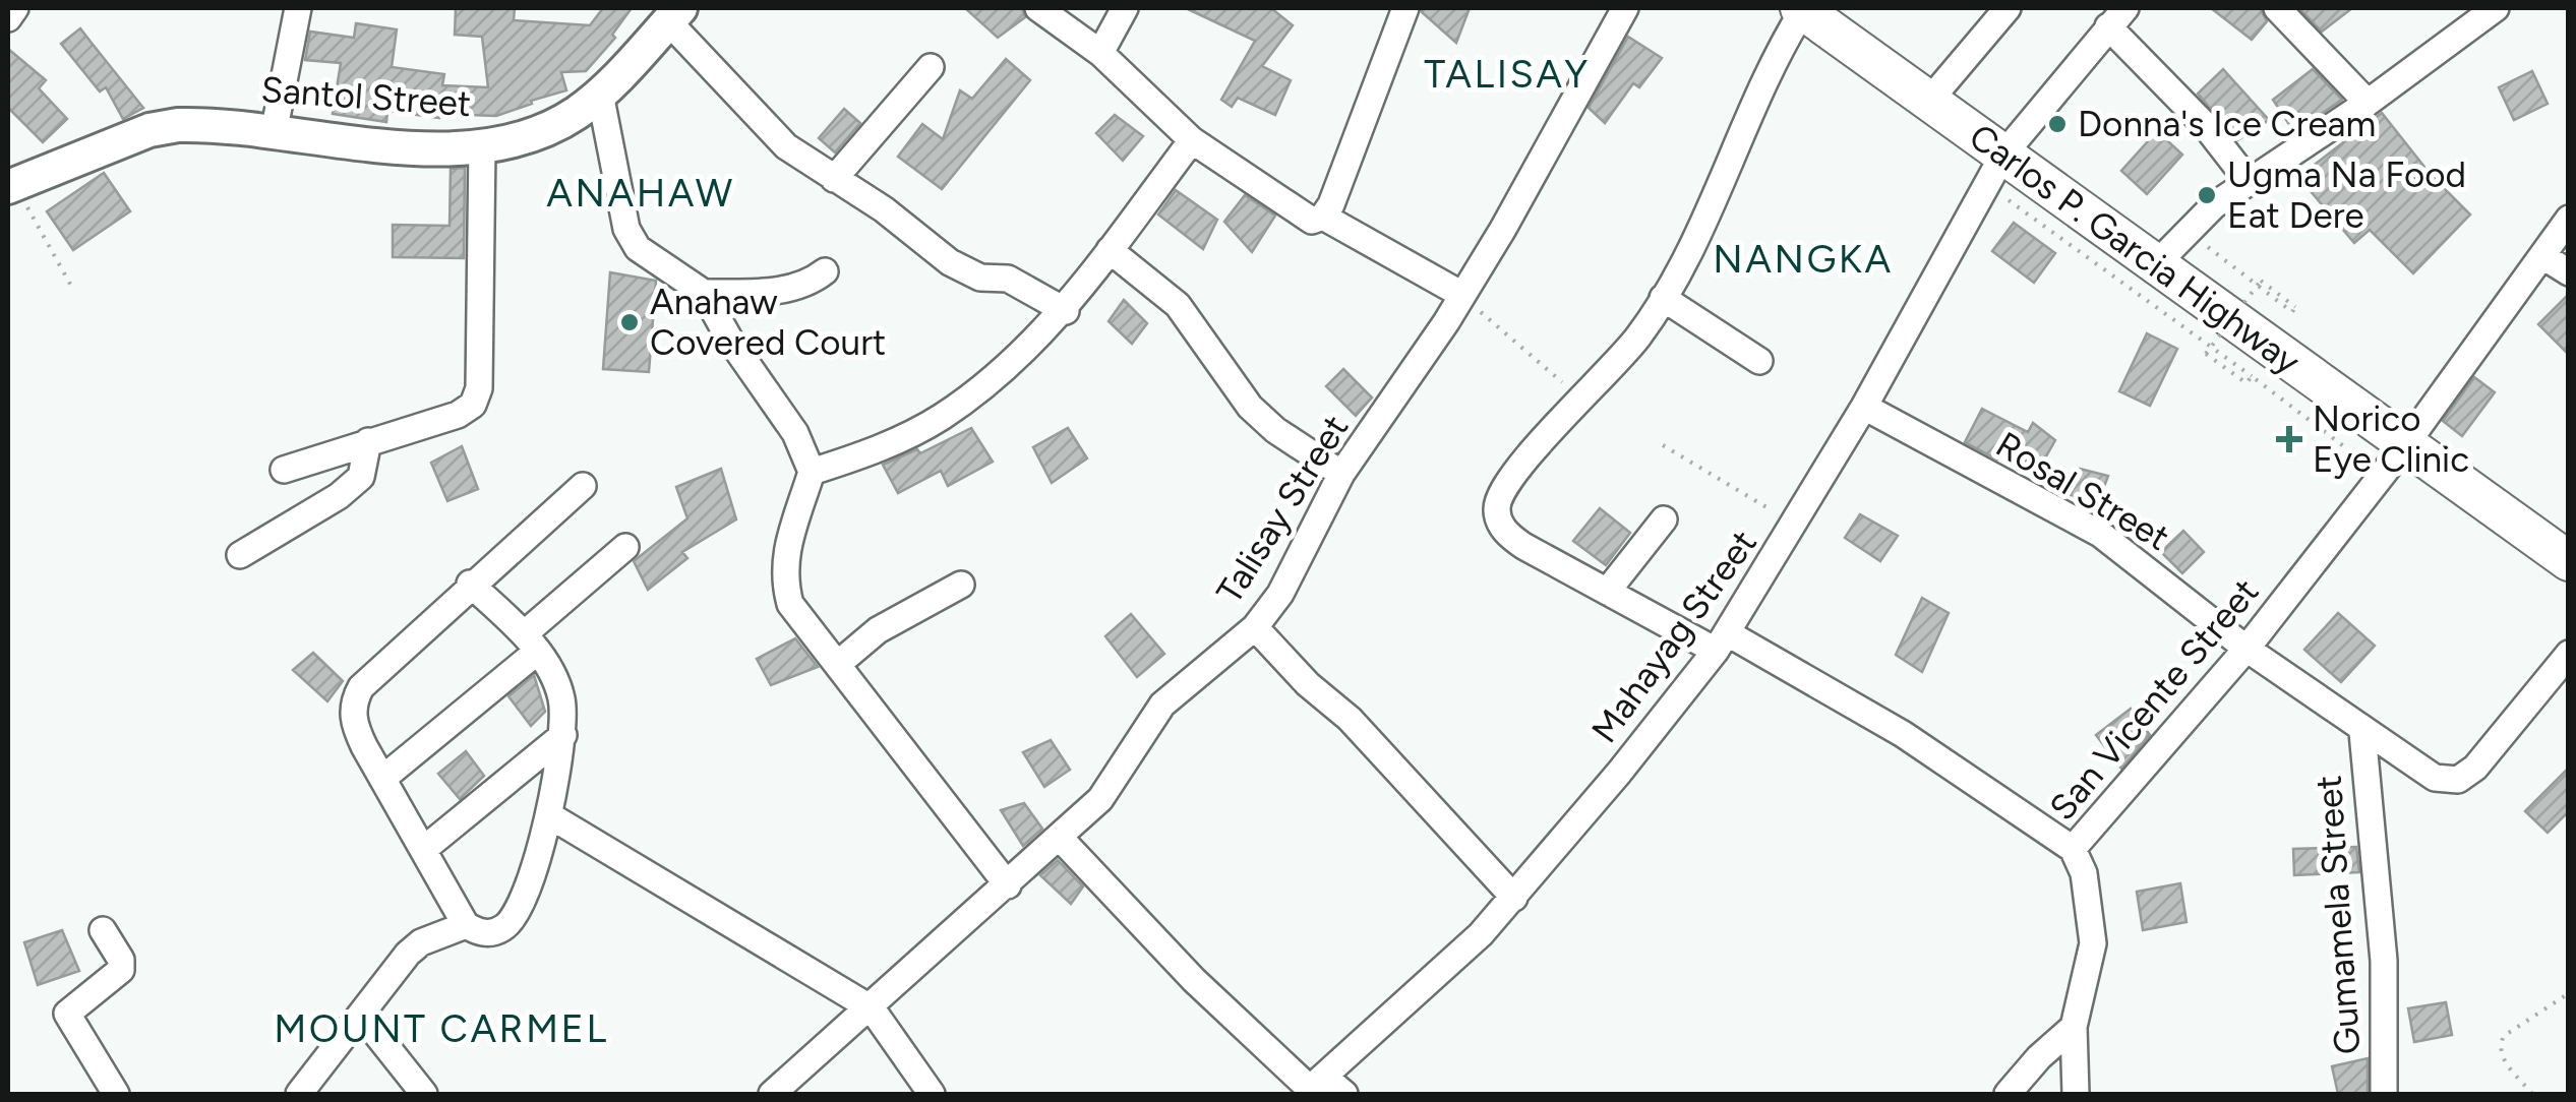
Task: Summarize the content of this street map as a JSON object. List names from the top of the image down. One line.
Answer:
{"streets":{"highway":["Carlos P. Garcia Highway"],"main road":["Santol Street"],"street":["Rosal Street","Talisay Street","Mahayag Street","San Vicente Street","Gumamela Street"]},"crossings":[["Carlos P. Garcia Highway","Mahayag Street"],["Carlos P. Garcia Highway","San Vicente Street"],["Rosal Street","Mahayag Street"],["Rosal Street","San Vicente Street"],["Rosal Street","Gumamela Street"]],"districts":["TALISAY","ANAHAW","NANGKA","MOUNT CARMEL"],"places":{"other":["Donna's Ice Cream","Ugma Na Food Eat Dere","Anahaw Covered Court"],"health":["Norico Eye Clinic"]}}
